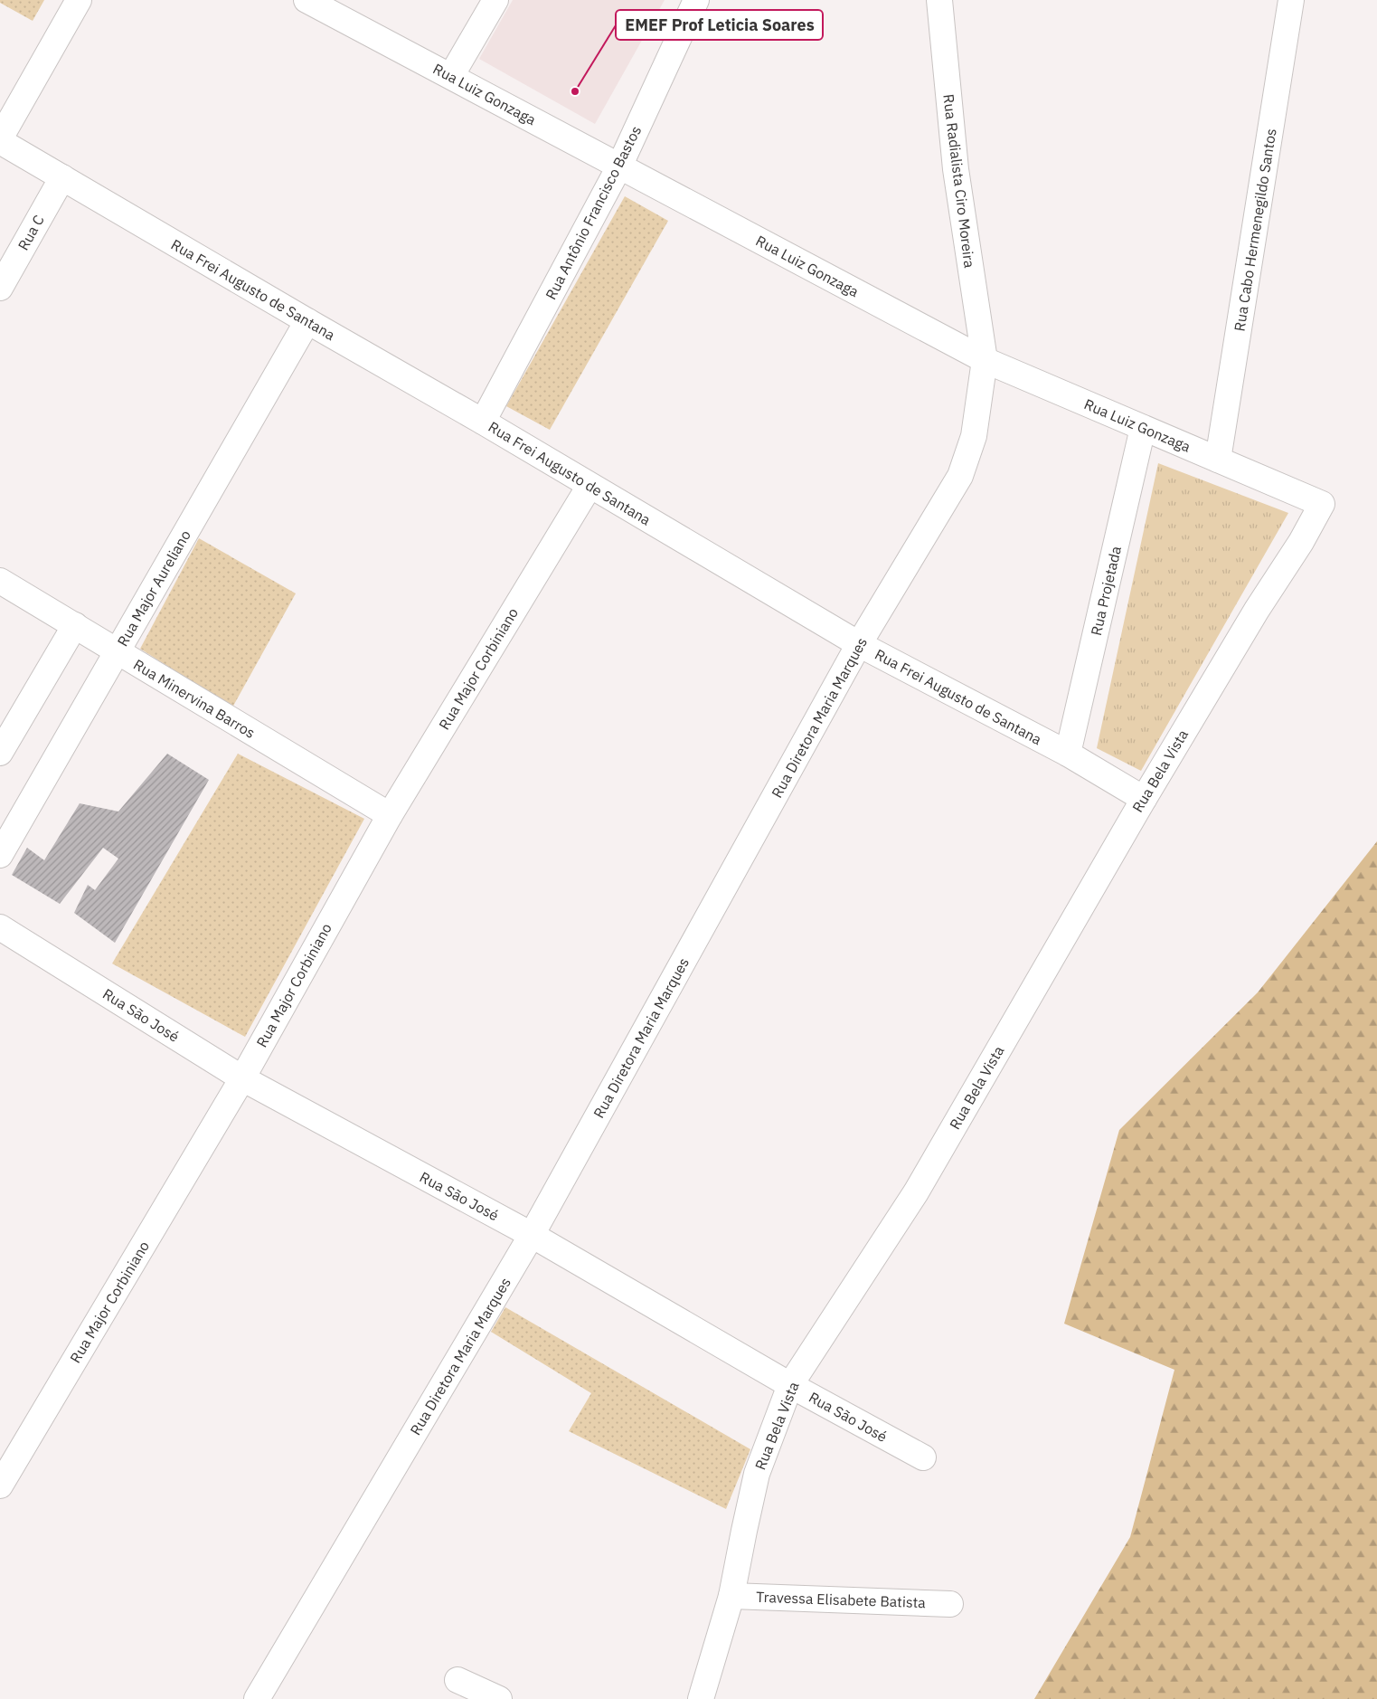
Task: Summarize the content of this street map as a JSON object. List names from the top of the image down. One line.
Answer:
{"streets":{"street":["Rua Luiz Gonzaga","Rua Radialista Ciro Moreira","Rua Antônio Francisco Bastos","Rua Cabo Hermenegildo Santos","Rua C","Rua Frei Augusto de Santana","Rua Major Aureliano","Rua Projetada","Rua Major Corbiniano","Rua Minervina Barros","Rua Diretora Maria Marques","Rua Bela Vista","Rua São José","Travessa Elisabete Batista"]},"crossings":[["Rua Luiz Gonzaga","Rua Radialista Ciro Moreira"],["Rua Luiz Gonzaga","Rua Antônio Francisco Bastos"],["Rua Luiz Gonzaga","Rua Cabo Hermenegildo Santos"],["Rua Luiz Gonzaga","Rua Projetada"],["Rua Luiz Gonzaga","Rua Diretora Maria Marques"],["Rua Luiz Gonzaga","Rua Bela Vista"],["Rua Radialista Ciro Moreira","Rua Diretora Maria Marques"],["Rua Antônio Francisco Bastos","Rua Frei Augusto de Santana"],["Rua C","Rua Frei Augusto de Santana"],["Rua Frei Augusto de Santana","Rua Major Aureliano"],["Rua Frei Augusto de Santana","Rua Projetada"],["Rua Frei Augusto de Santana","Rua Major Corbiniano"],["Rua Frei Augusto de Santana","Rua Diretora Maria Marques"],["Rua Frei Augusto de Santana","Rua Bela Vista"],["Rua Major Aureliano","Rua Minervina Barros"],["Rua Major Corbiniano","Rua Minervina Barros"],["Rua Major Corbiniano","Rua São José"],["Rua Diretora Maria Marques","Rua São José"],["Rua Bela Vista","Rua São José"],["Rua Bela Vista","Travessa Elisabete Batista"]],"places":["EMEF Prof Leticia Soares"]}
